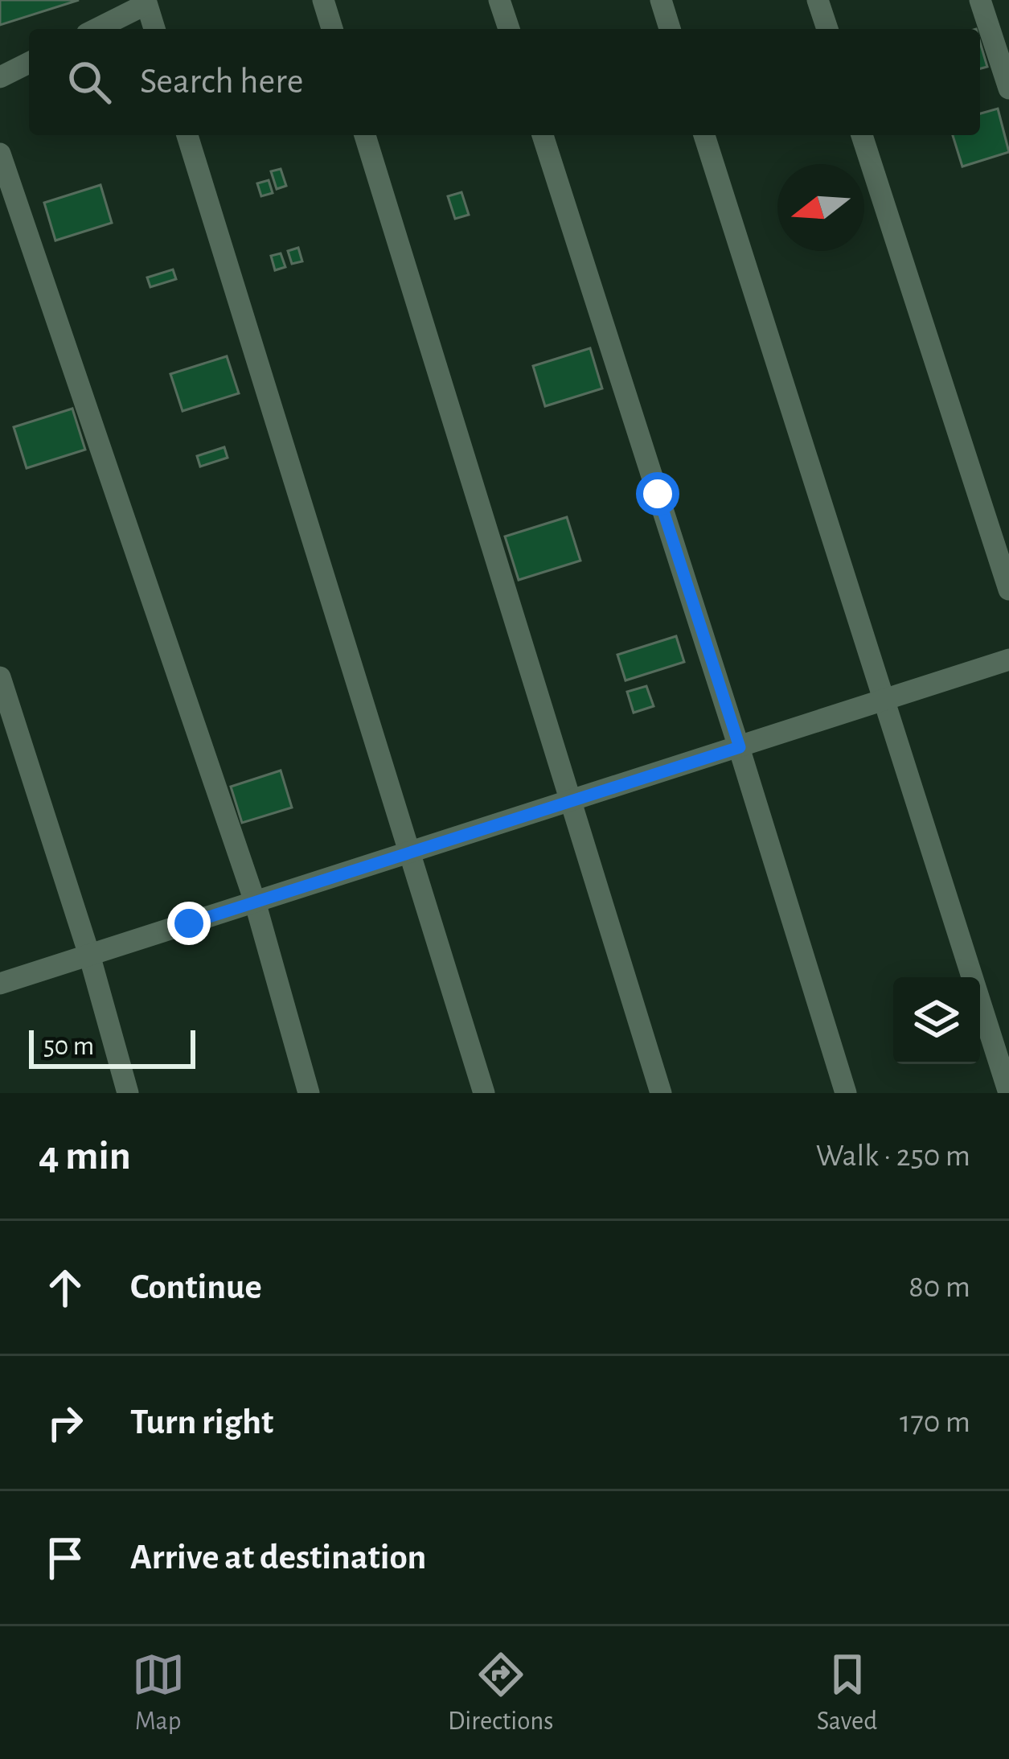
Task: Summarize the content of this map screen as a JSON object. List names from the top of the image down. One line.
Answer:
{"scale_bar":"50 m","north":"left","page":{"search":"Search here","scale":"50 m","heading":["4 min","Walk · 250 m"],"list":[["Continue","80 m"],["Turn right","170 m"],"Arrive at destination"],"nav":["Map","Directions","Saved"]}}
